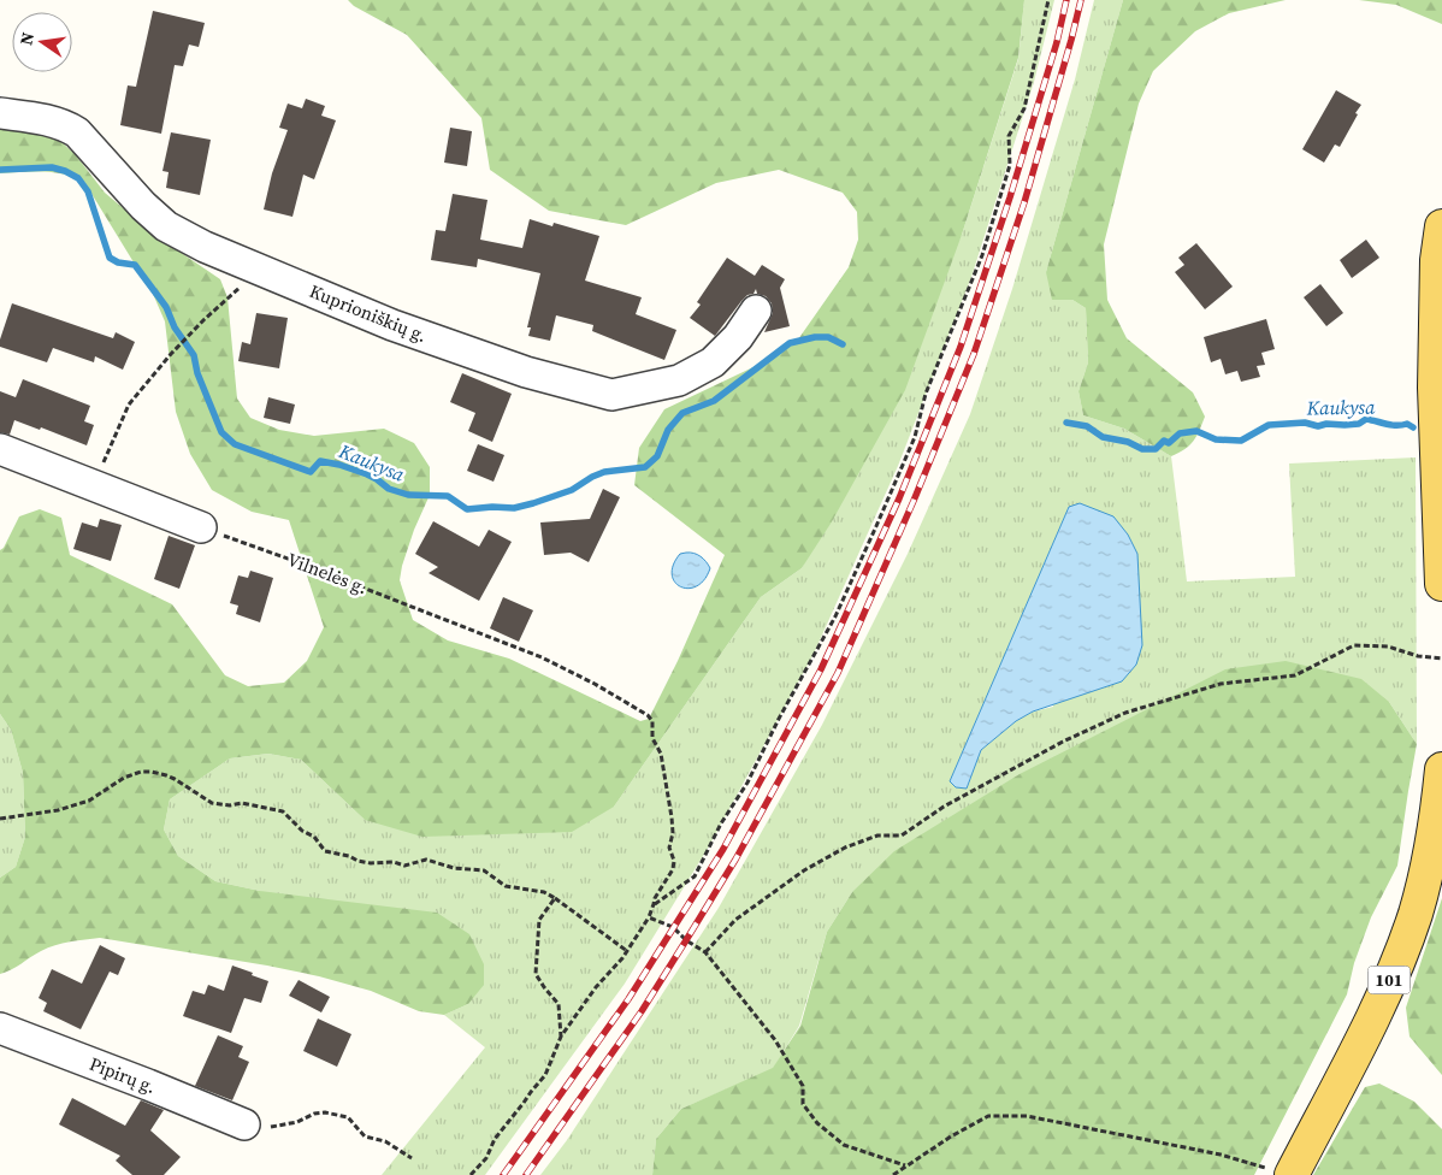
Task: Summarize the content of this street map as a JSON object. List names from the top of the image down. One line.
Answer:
{"streets":{"main road":["101"],"street":["Kuprioniškių g.","Pipirų g."],"path":["Vilnelės g."]},"water":["Kaukysa"],"north":"left"}
